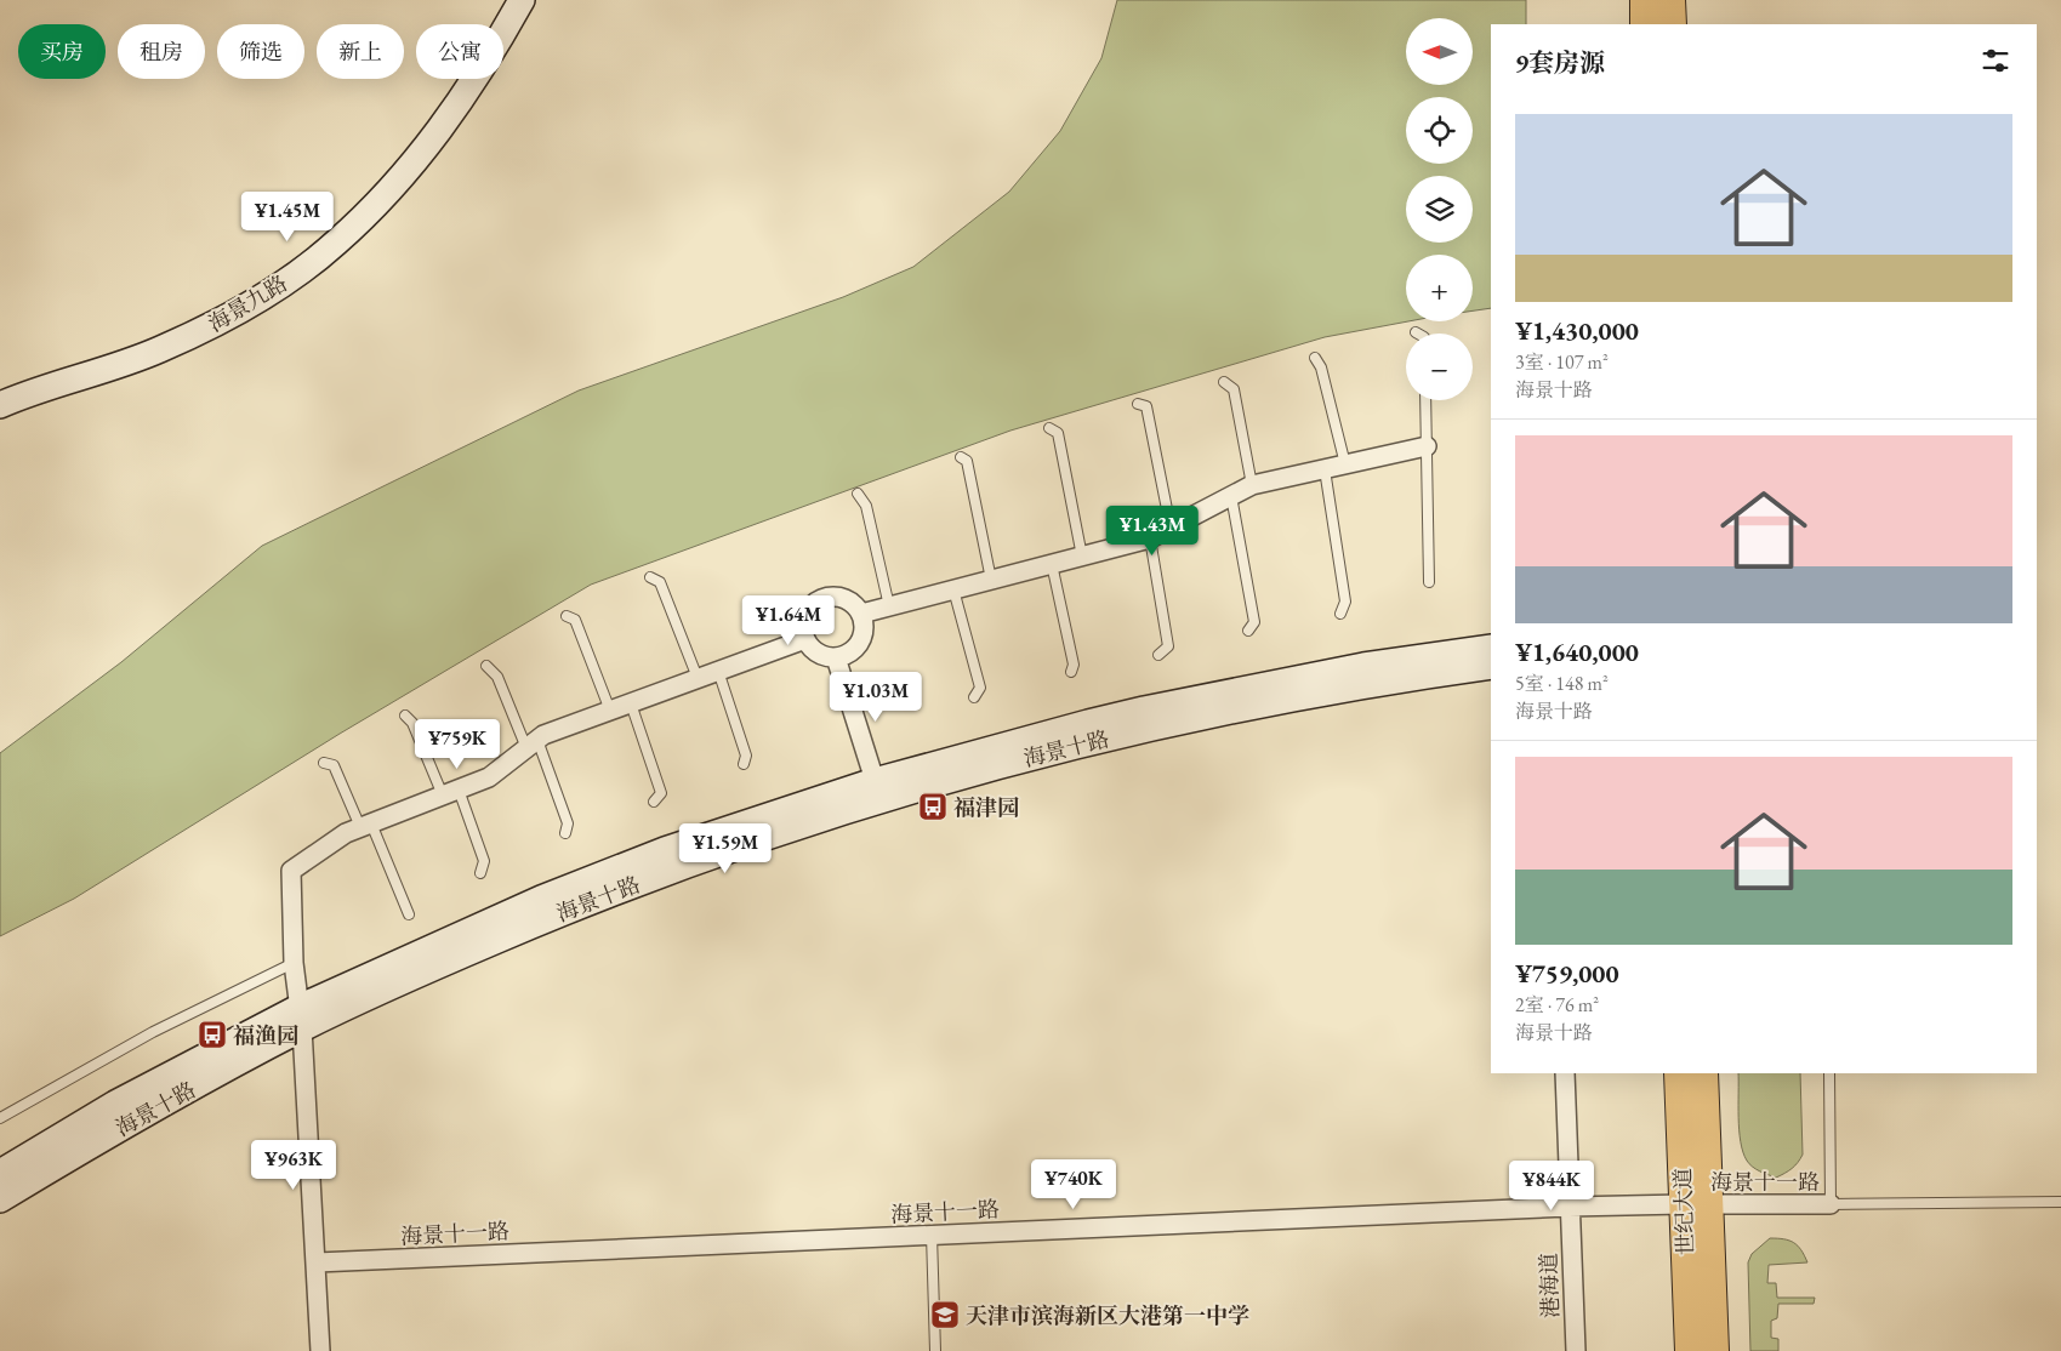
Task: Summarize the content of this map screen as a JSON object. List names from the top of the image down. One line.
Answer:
{"streets":{"main road":["世纪大道"],"street":["海景九路","海景十路","海景十一路","港海道"]},"crossings":[["海景十一路","世纪大道"],["海景十一路","港海道"]],"places":{"bus stop":["福津园","福渔园"],"school or university":["天津市滨海新区大港第一中学"]},"north":"left","page":{"map_buttons":["+","−"],"chip":["买房","租房","筛选","新上","公寓"],"heading":"9套房源","list":[{"name":"¥1,430,000","note":"3室 · 107 m² · 海景十路"},{"name":"¥1,640,000","note":"5室 · 148 m² · 海景十路"},{"name":"¥759,000","note":"2室 · 76 m² · 海景十路"}],"price":["¥1.45M","¥1.43M","¥1.64M","¥1.03M","¥759K","¥1.59M","¥963K","¥740K","¥844K"]}}
